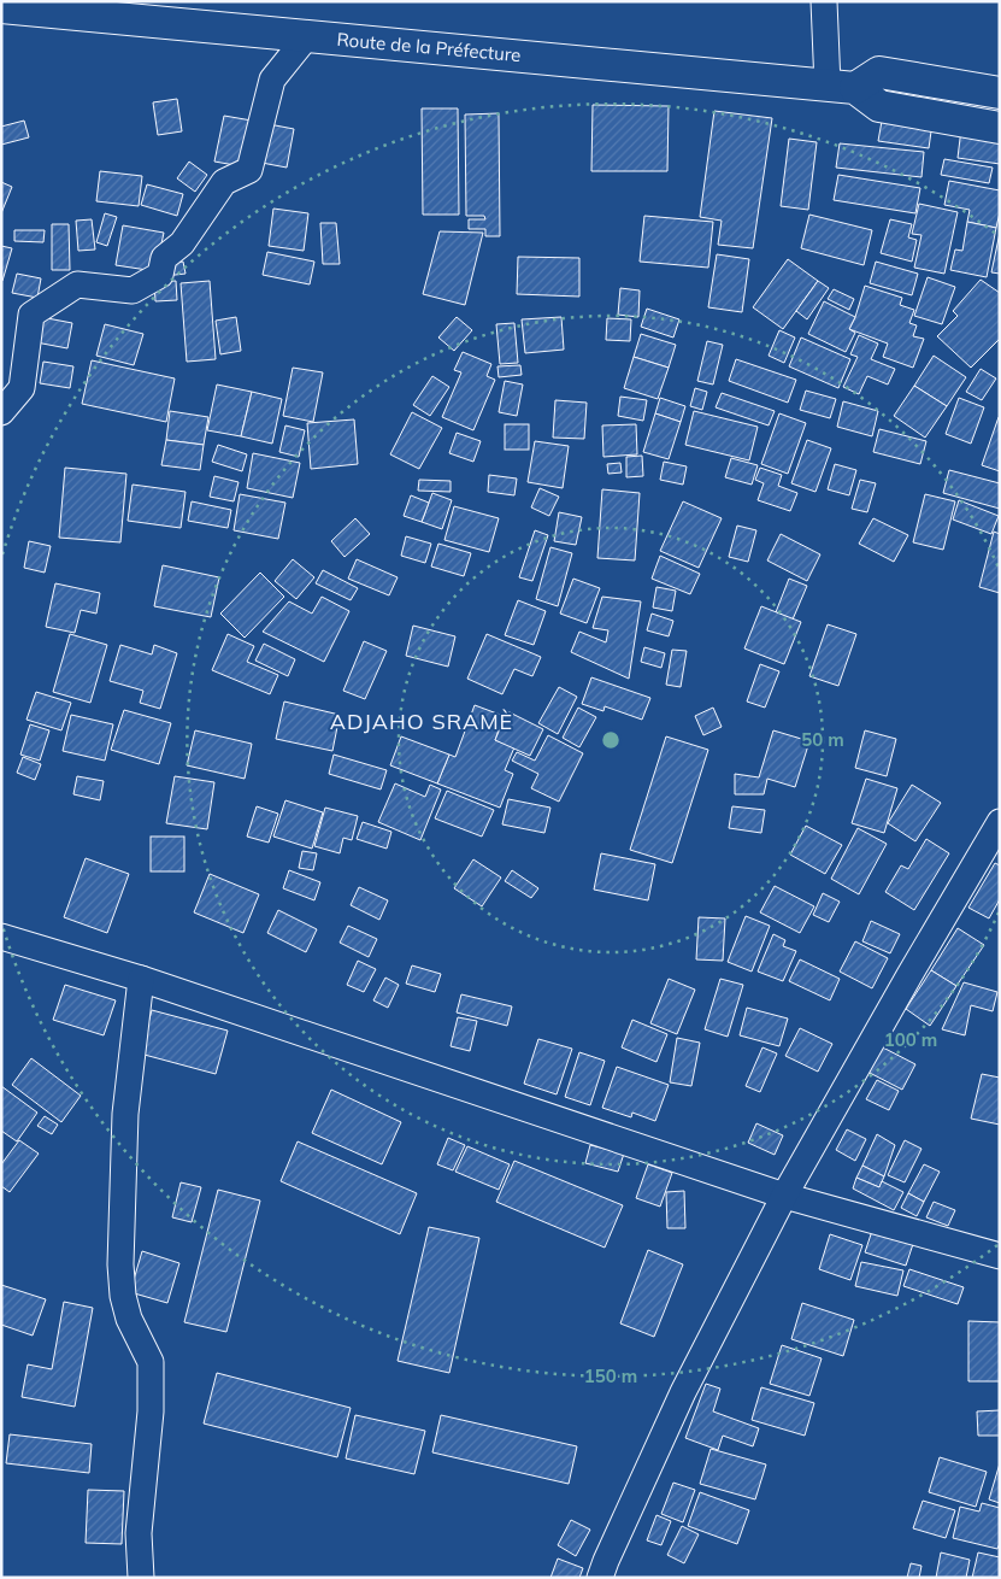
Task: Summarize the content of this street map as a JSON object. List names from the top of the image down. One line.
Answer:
{"streets":{"street":["Route de la Préfecture"]},"districts":["ADJAHO SRAMÈ"],"rings":["50 m","100 m","150 m"]}
